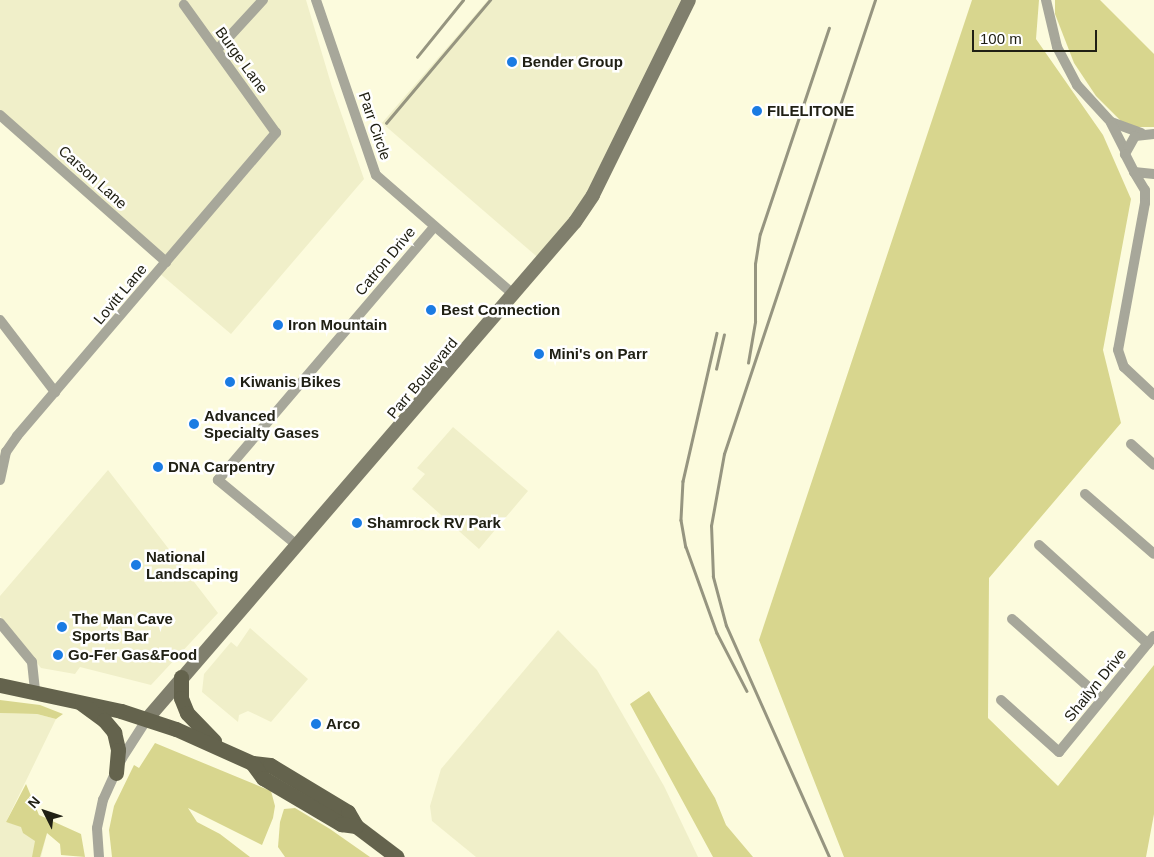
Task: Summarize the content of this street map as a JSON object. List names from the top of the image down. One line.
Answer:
{"streets":{"main road":["Parr Boulevard"],"street":["Burge Lane","Parr Circle","Carson Lane","Catron Drive","Lovitt Lane","Shailyn Drive"]},"crossings":[["Burge Lane","Lovitt Lane"],["Parr Circle","Catron Drive"],["Parr Circle","Parr Boulevard"],["Carson Lane","Lovitt Lane"],["Catron Drive","Parr Boulevard"]],"places":["Bender Group","FILELITONE","Best Connection","Iron Mountain","Mini's on Parr","Kiwanis Bikes","Advanced Specialty Gases","DNA Carpentry","Shamrock RV Park","National Landscaping","The Man Cave Sports Bar","Go-Fer Gas&Food","Arco"],"scale_bar":"100 m","north":"top left"}
